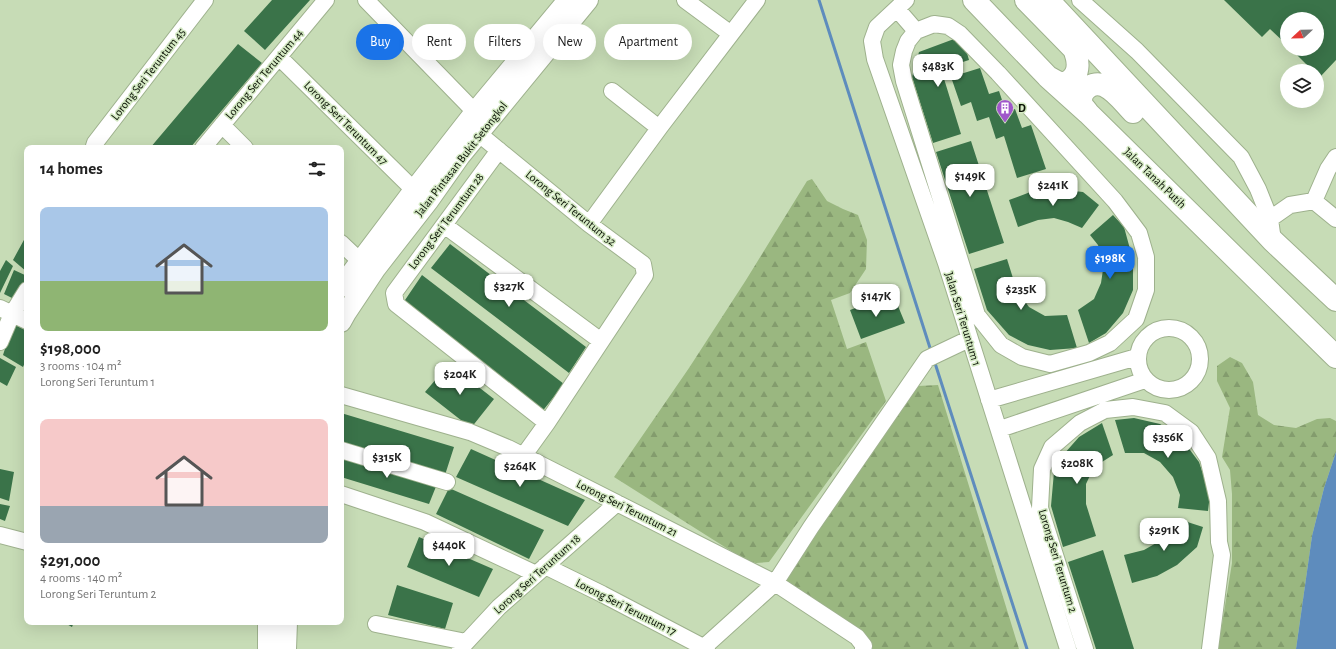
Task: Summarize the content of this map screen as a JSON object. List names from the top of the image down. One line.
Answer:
{"streets":{"highway":["Jalan Tanah Putih"],"main road":["Jalan Pintasan Bukit Setongkol"],"street":["Lorong Seri Teruntum 45","Lorong Seri Teruntum 44","Lorong Seri Teruntum 47","Lorong Seri Teruntum 32","Lorong Seri Terumtum 28","Jalan Seri Teruntum 1","Lorong Seri Teruntum 21","Lorong Seri Teruntum 2","Lorong Seri Teruntum 18","Lorong Seri Teruntum 17"]},"crossings":[["Lorong Seri Teruntum 44","Lorong Seri Teruntum 47"],["Lorong Seri Teruntum 47","Jalan Pintasan Bukit Setongkol"],["Jalan Pintasan Bukit Setongkol","Lorong Seri Teruntum 32"],["Lorong Seri Teruntum 32","Lorong Seri Terumtum 28"],["Lorong Seri Teruntum 21","Lorong Seri Teruntum 18"],["Lorong Seri Teruntum 18","Lorong Seri Teruntum 17"]],"places":{"building":["D"]},"north":"left","page":{"chip":["Buy","Rent","Filters","New","Apartment"],"price":["$483K","$149K","$241K","$198K","$327K","$235K","$147K","$204K","$356K","$315K","$208K","$264K","$291K","$440K"],"heading":"14 homes","list":[{"name":"$198,000","note":"3 rooms · 104 m² · Lorong Seri Teruntum 1"},{"name":"$291,000","note":"4 rooms · 140 m² · Lorong Seri Teruntum 2"}]}}
